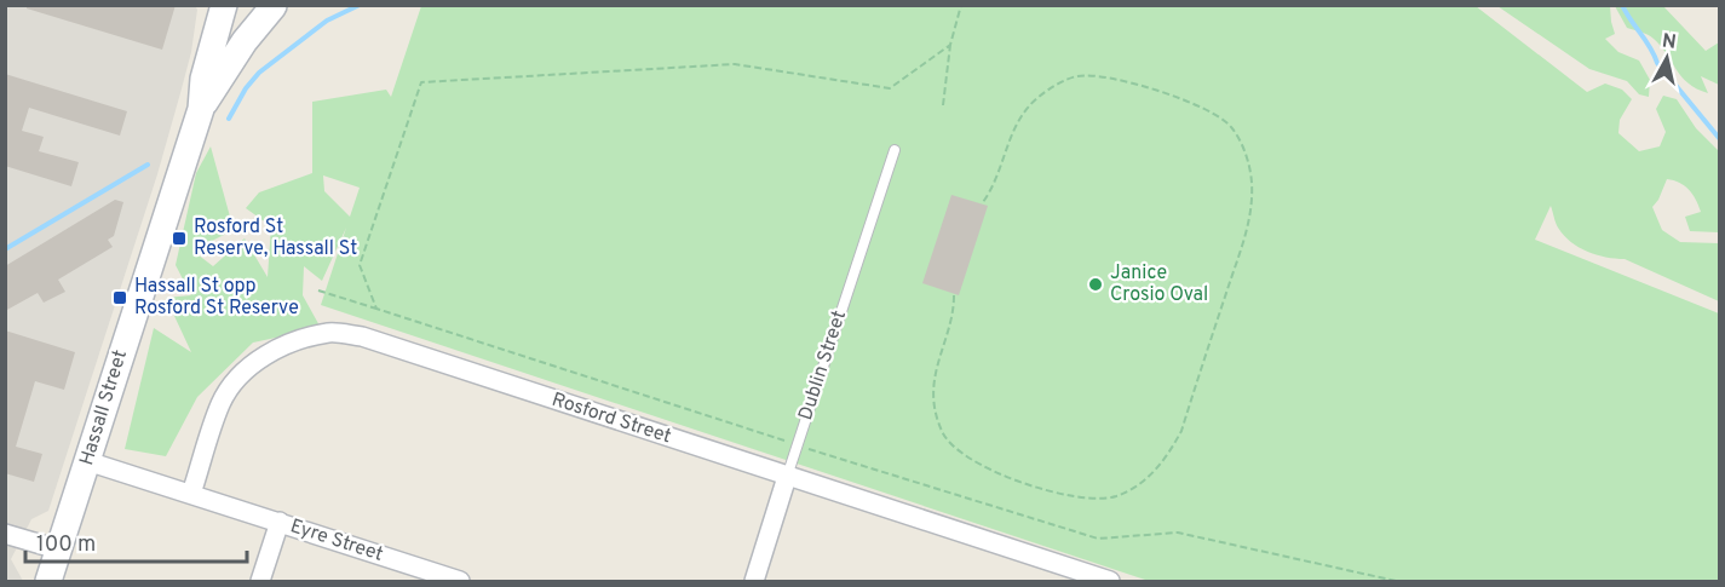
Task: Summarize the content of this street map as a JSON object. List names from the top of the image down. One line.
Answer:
{"streets":{"main road":["Hassall Street"],"street":["Dublin Street","Rosford Street","Eyre Street"]},"crossings":[["Dublin Street","Rosford Street"],["Hassall Street","Eyre Street"],["Rosford Street","Eyre Street"]],"places":{"transit":["Rosford St Reserve, Hassall St","Hassall St opp Rosford St Reserve"],"other":["Janice Crosio Oval"]},"scale_bar":"100 m","north":"top"}
